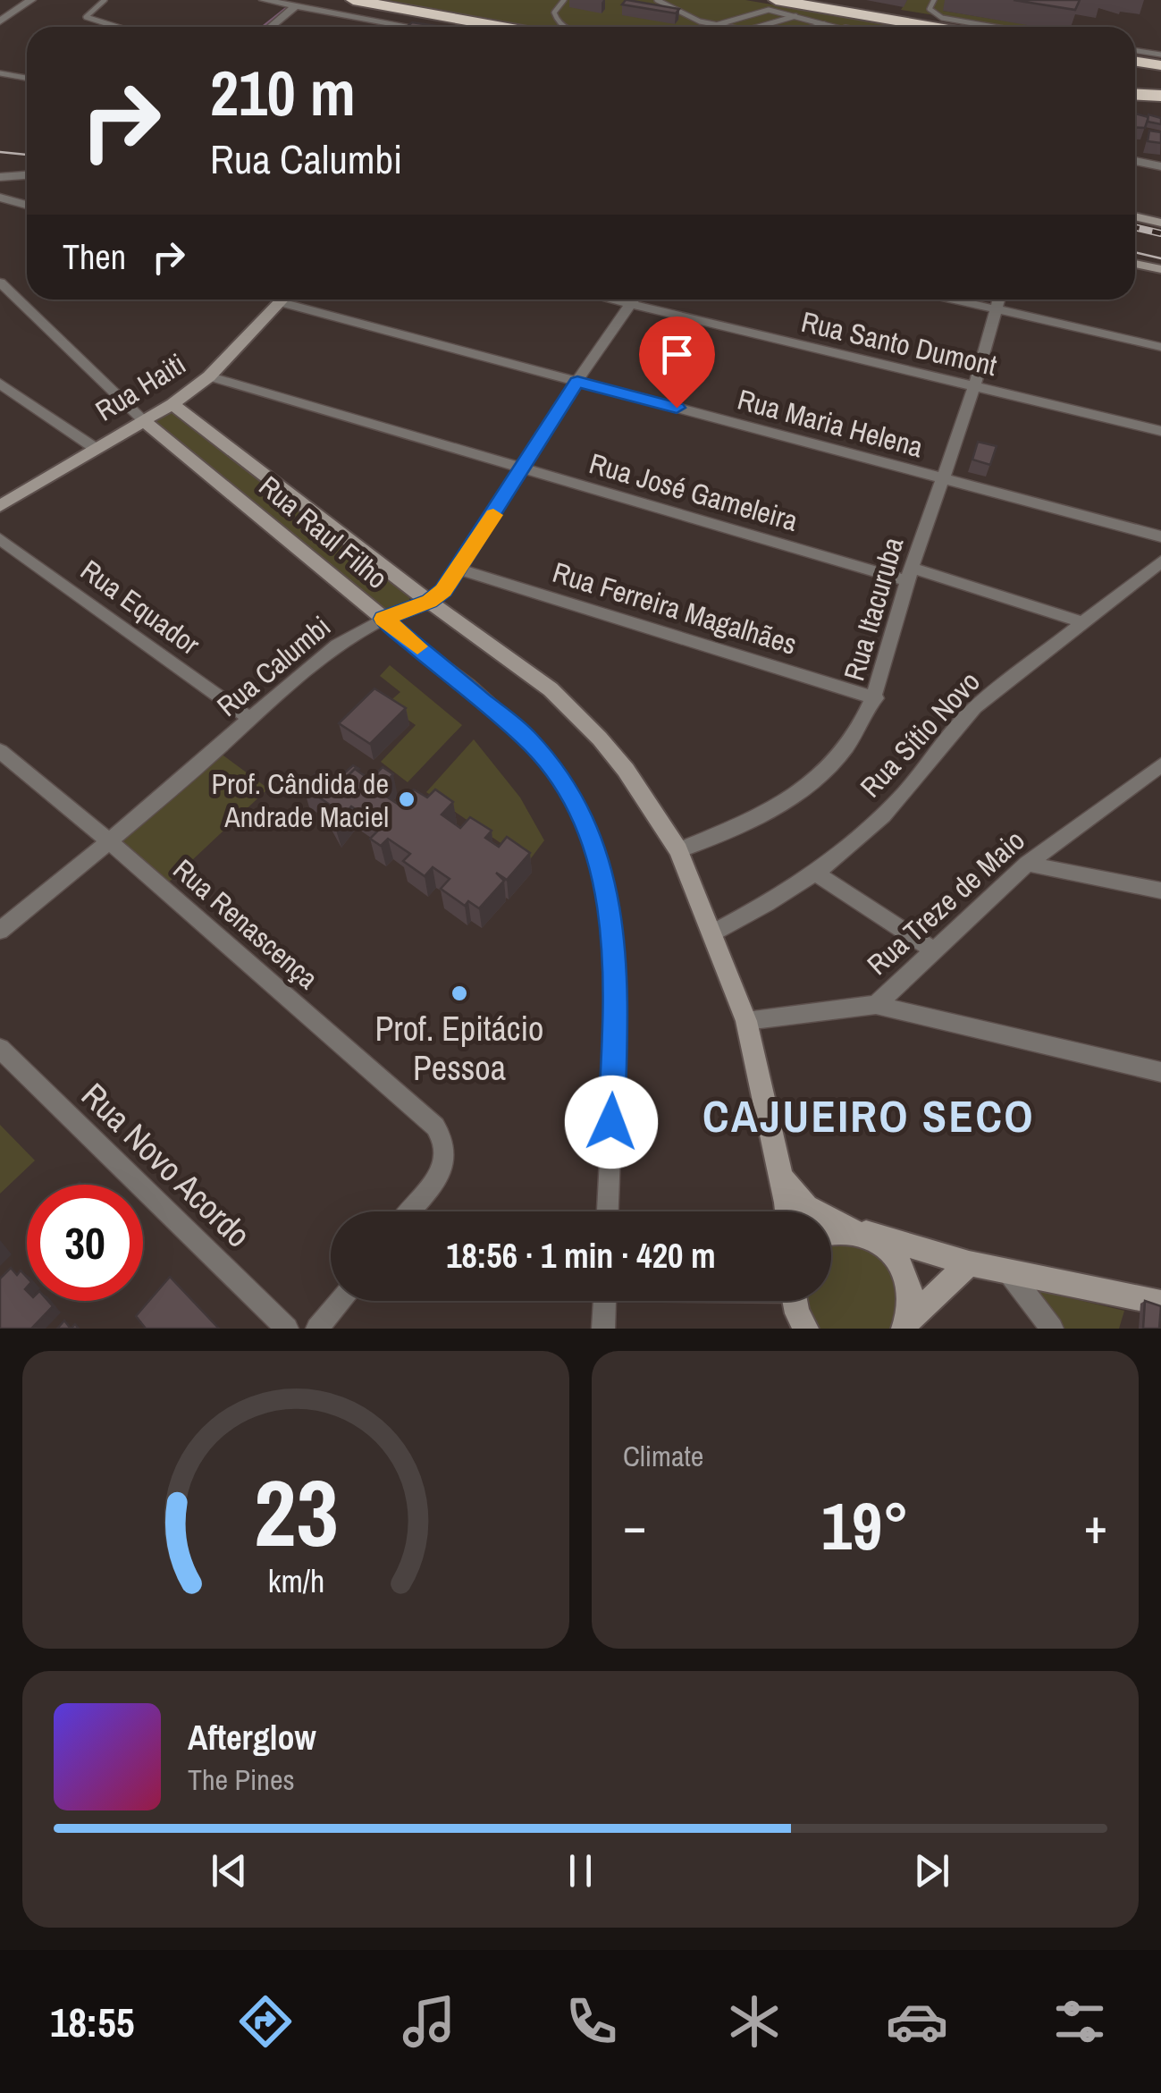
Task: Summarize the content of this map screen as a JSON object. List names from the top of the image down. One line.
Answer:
{"streets":{"main road":["Rua Haiti","Rua Raul Filho","Rua Calumbi"],"street":["Rua Santo Dumont","Rua Maria Helena","Rua José Gameleira","Rua Equador","Rua Ferreira Magalhães","Rua Itacuruba","Rua Sítio Novo","Rua Treze de Maio","Rua Renascença","Rua Novo Acordo"]},"crossings":[["Rua Santo Dumont","Rua Itacuruba"],["Rua Santo Dumont","Rua Calumbi"],["Rua Haiti","Rua José Gameleira"],["Rua Haiti","Rua Raul Filho"],["Rua Maria Helena","Rua Itacuruba"],["Rua Maria Helena","Rua Calumbi"],["Rua José Gameleira","Rua Itacuruba"],["Rua José Gameleira","Rua Calumbi"],["Rua José Gameleira","Rua Sítio Novo"],["Rua Raul Filho","Rua Calumbi"],["Rua Equador","Rua Calumbi"],["Rua Ferreira Magalhães","Rua Itacuruba"],["Rua Ferreira Magalhães","Rua Calumbi"],["Rua Calumbi","Rua Renascença"]],"districts":["CAJUEIRO SECO"],"places":["Prof. Cândida de Andrade Maciel","Prof. Epitácio Pessoa"],"page":{"turn":["210 m","Rua Calumbi"],"then":"Then","limit":"30","trip":"18:56 · 1 min · 420 m","tile":"Climate","heat":["−","19°","+"],"song":["Afterglow","The Pines"],"tabs":"18:55","gauge":["23","km/h"]}}
